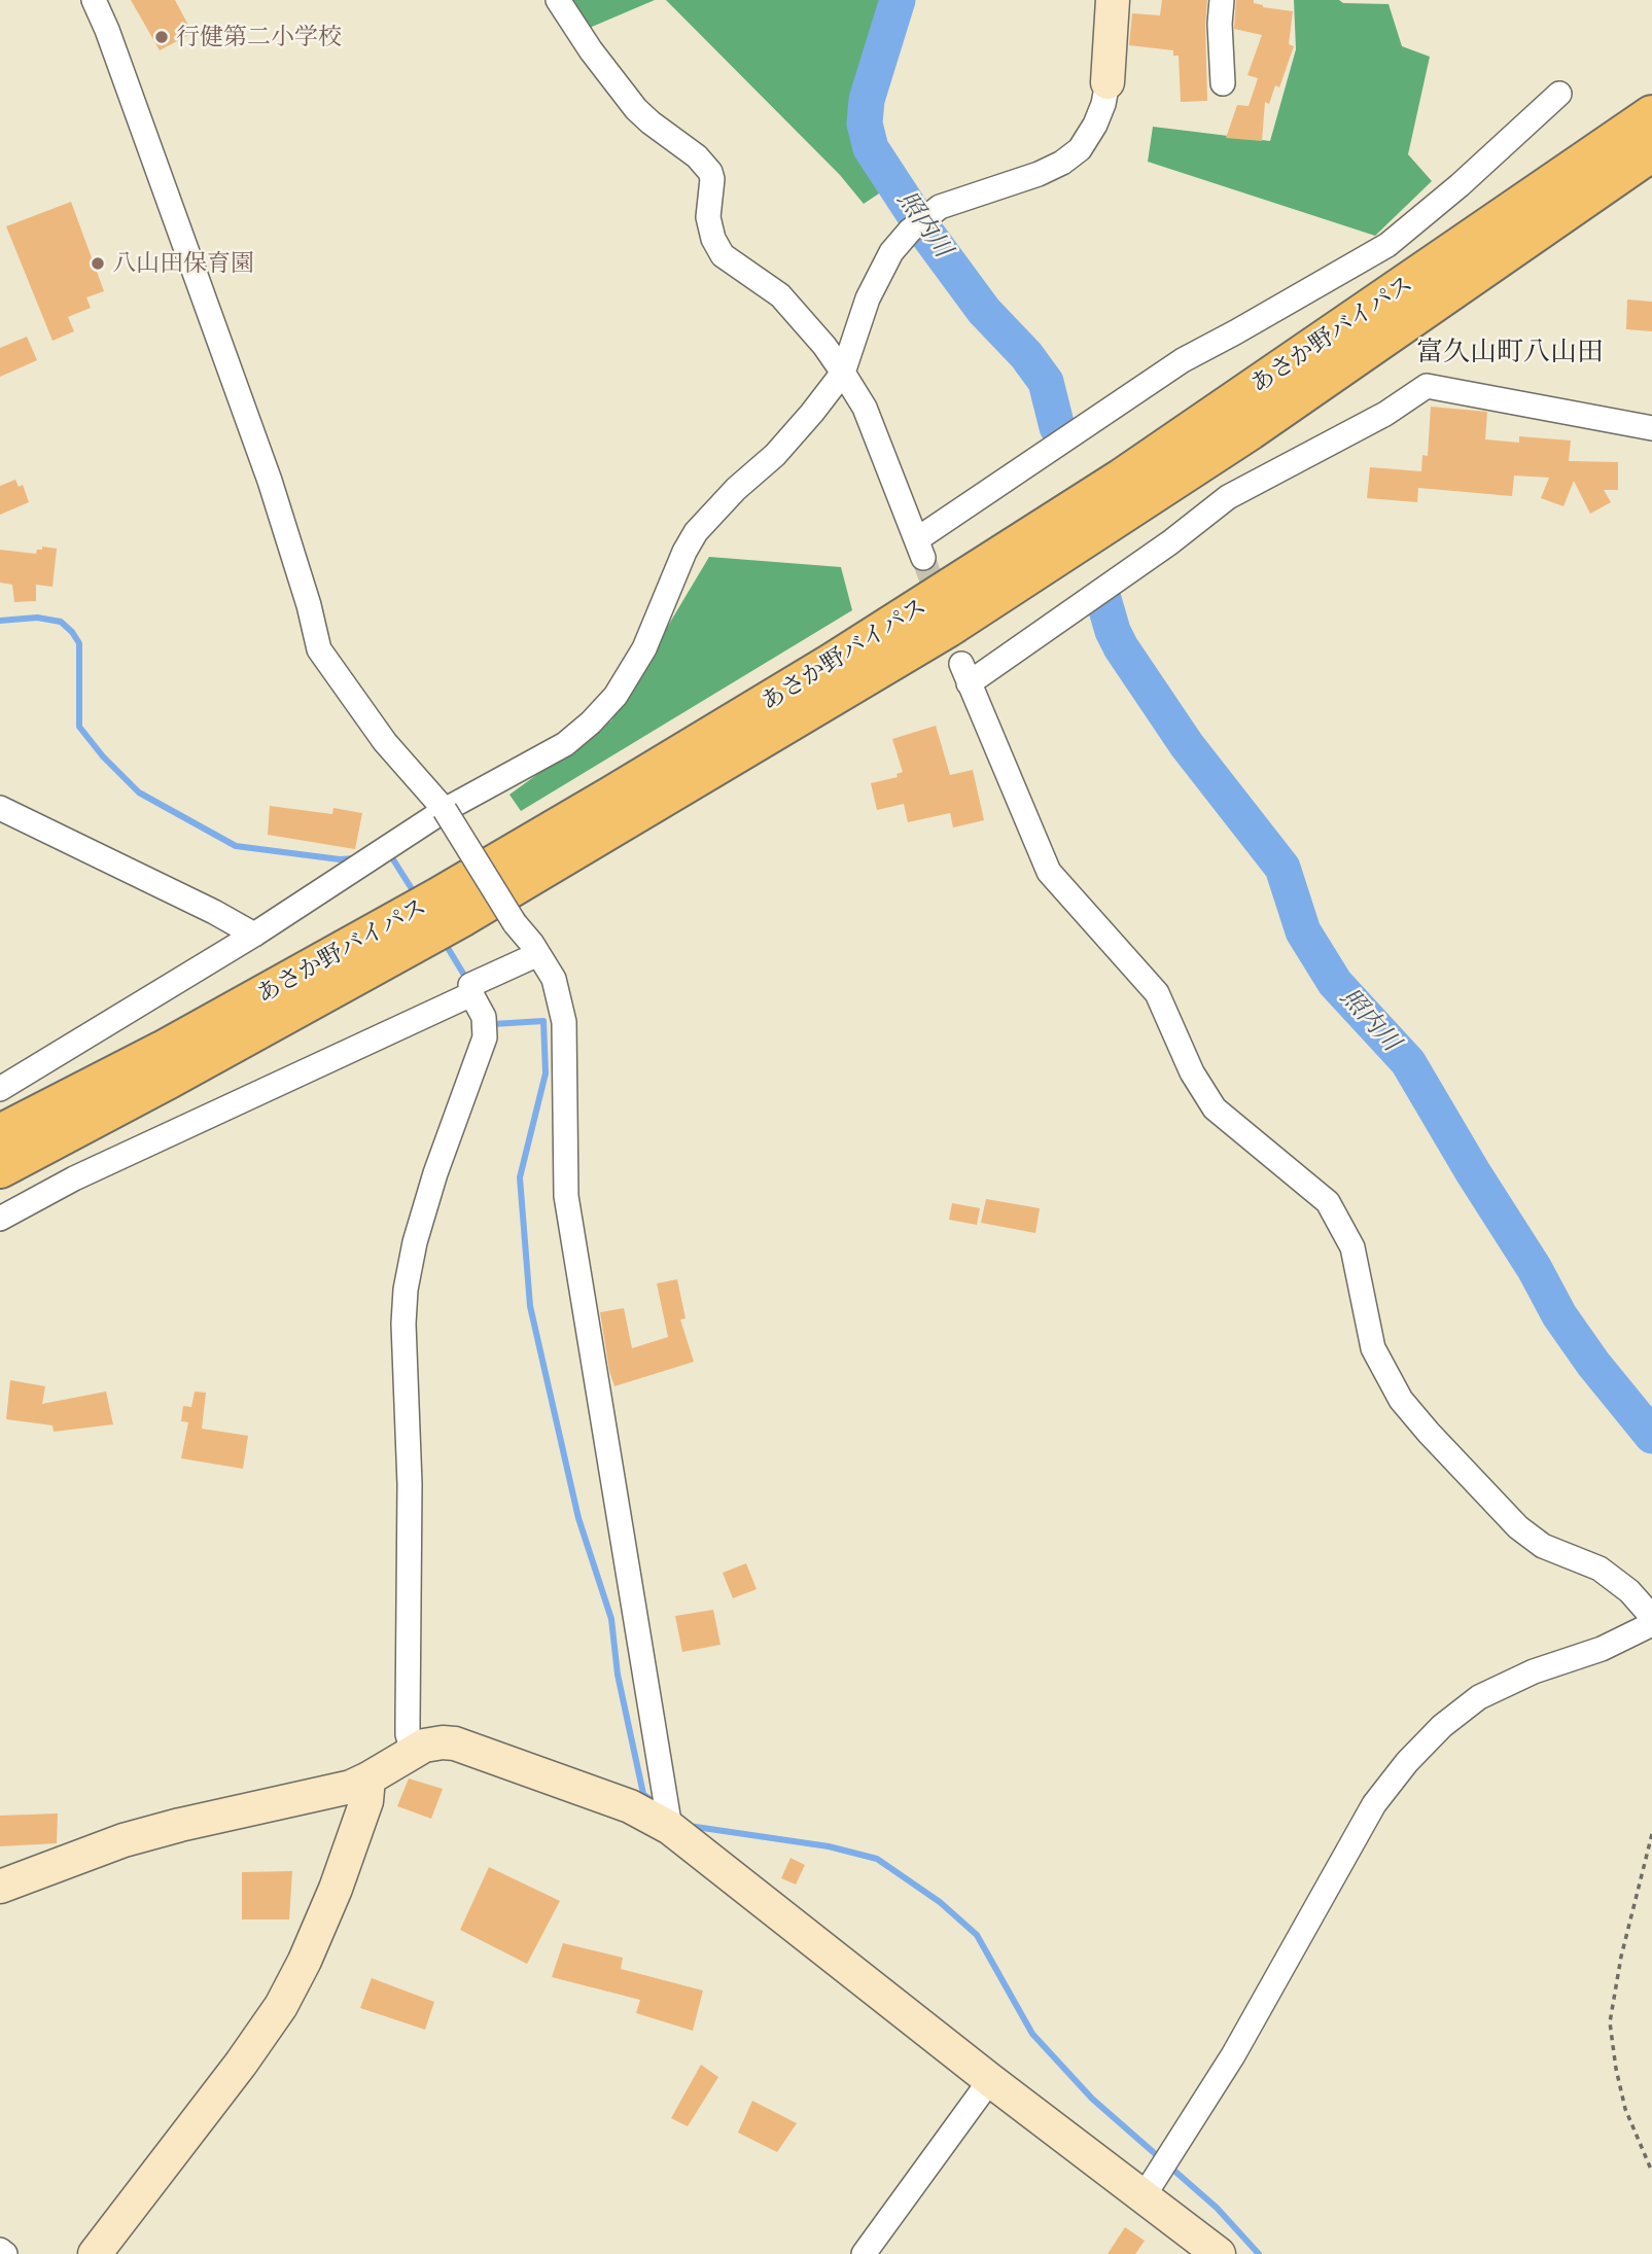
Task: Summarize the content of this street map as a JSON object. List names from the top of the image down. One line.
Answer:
{"streets":{"highway":["あさか野バイパス"]},"districts":["富久山町八山田"],"water":["照内川"],"places":["行健第二小学校","八山田保育園"]}
